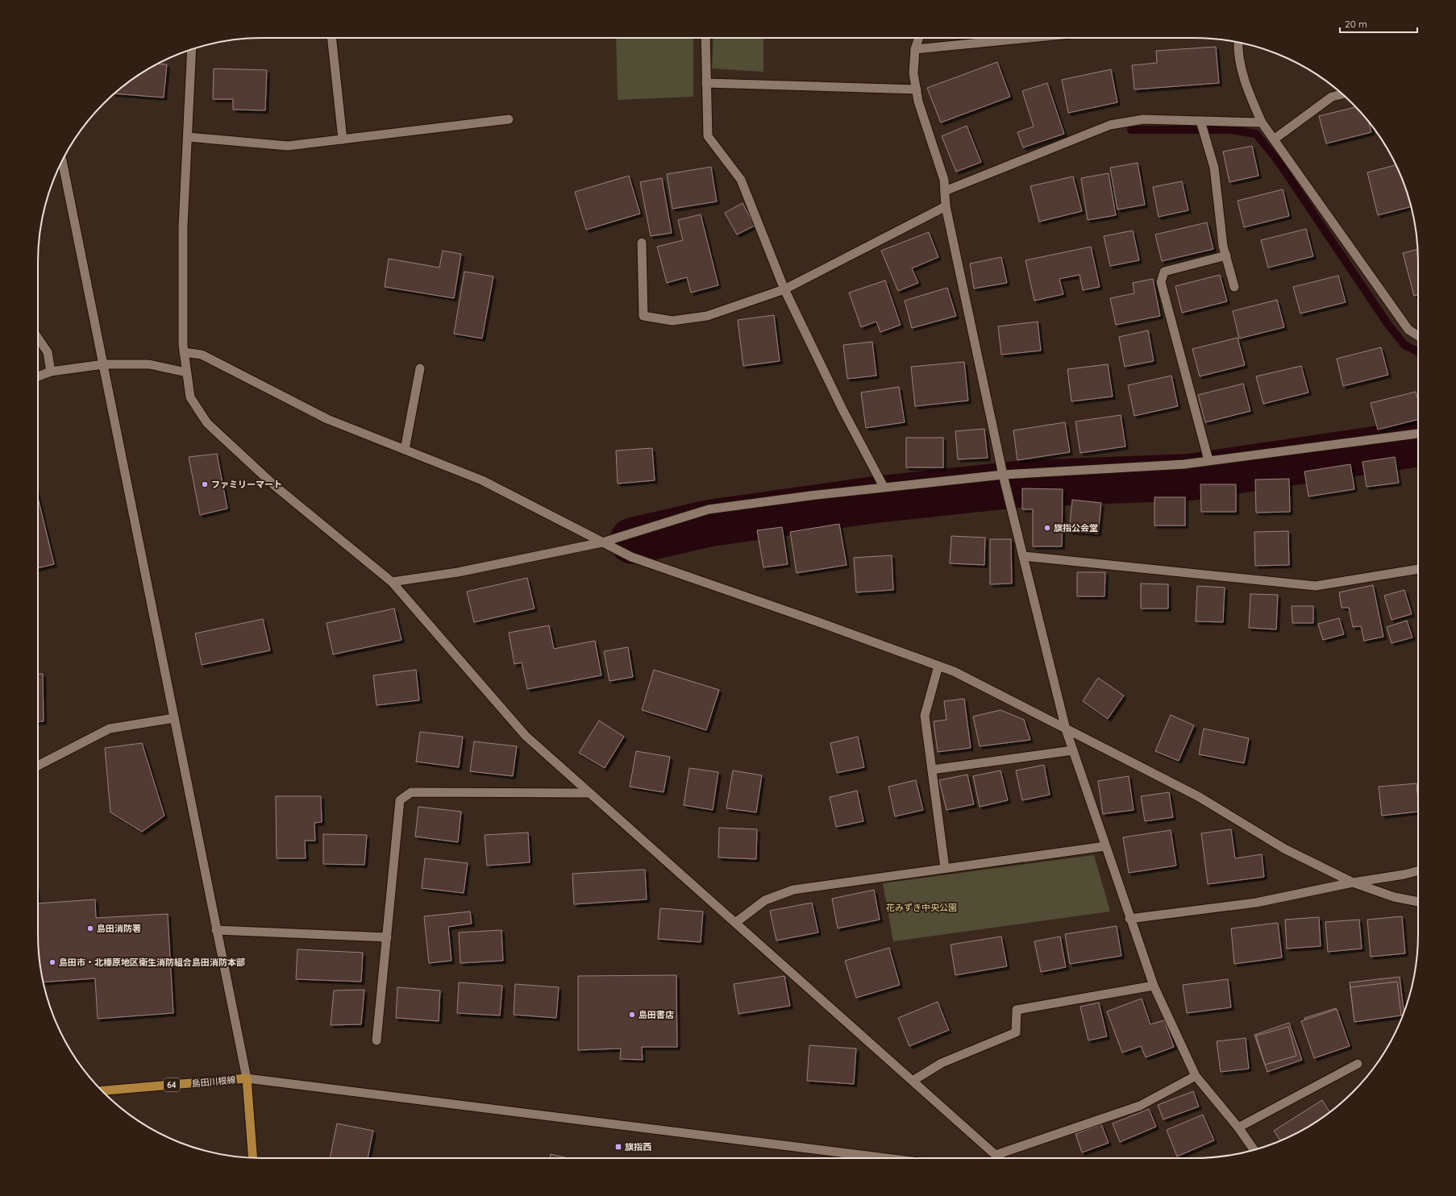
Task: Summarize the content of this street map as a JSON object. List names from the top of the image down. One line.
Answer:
{"streets":{"main road":["島田川根線","64"]},"parks":["花みずき中央公園"],"places":{"other":["ファミリーマート","旗指公会堂","島田消防署","島田市・北榛原地区衛生消防組合島田消防本部","島田書店"],"transit":["旗指西"]},"scale_bar":"20 m"}
